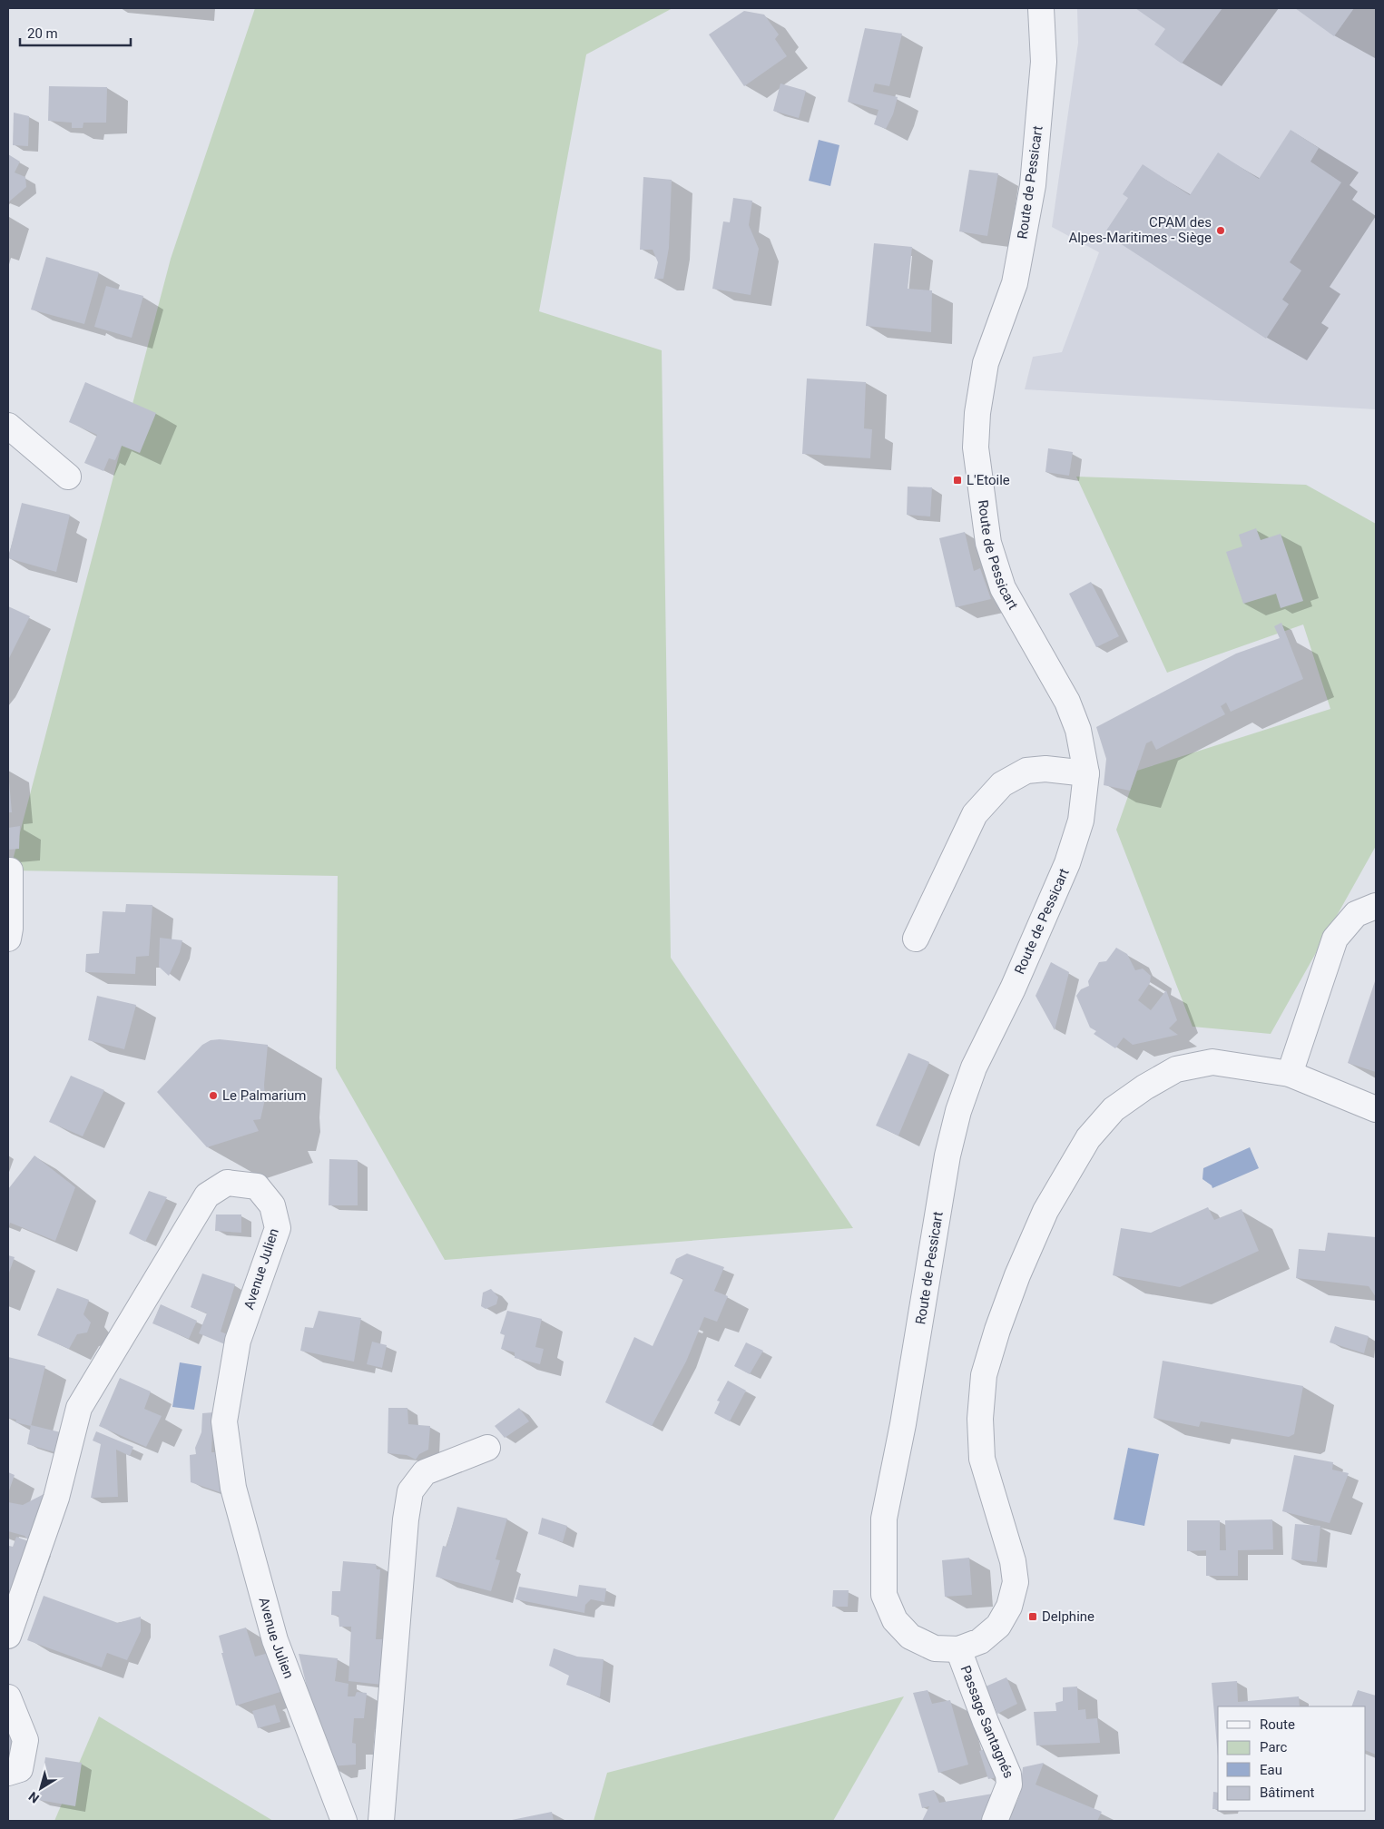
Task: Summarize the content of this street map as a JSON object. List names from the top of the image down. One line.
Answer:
{"streets":{"street":["Route de Pessicart","Avenue Julien","Passage Santagnés"]},"crossings":[["Route de Pessicart","Passage Santagnés"]],"places":{"other":["CPAM des Alpes-Maritimes - Siège","Le Palmarium"],"transit":["L'Etoile","Delphine"]},"legend":["Route","Parc","Eau","Bâtiment"],"scale_bar":"20 m","north":"bottom left"}
